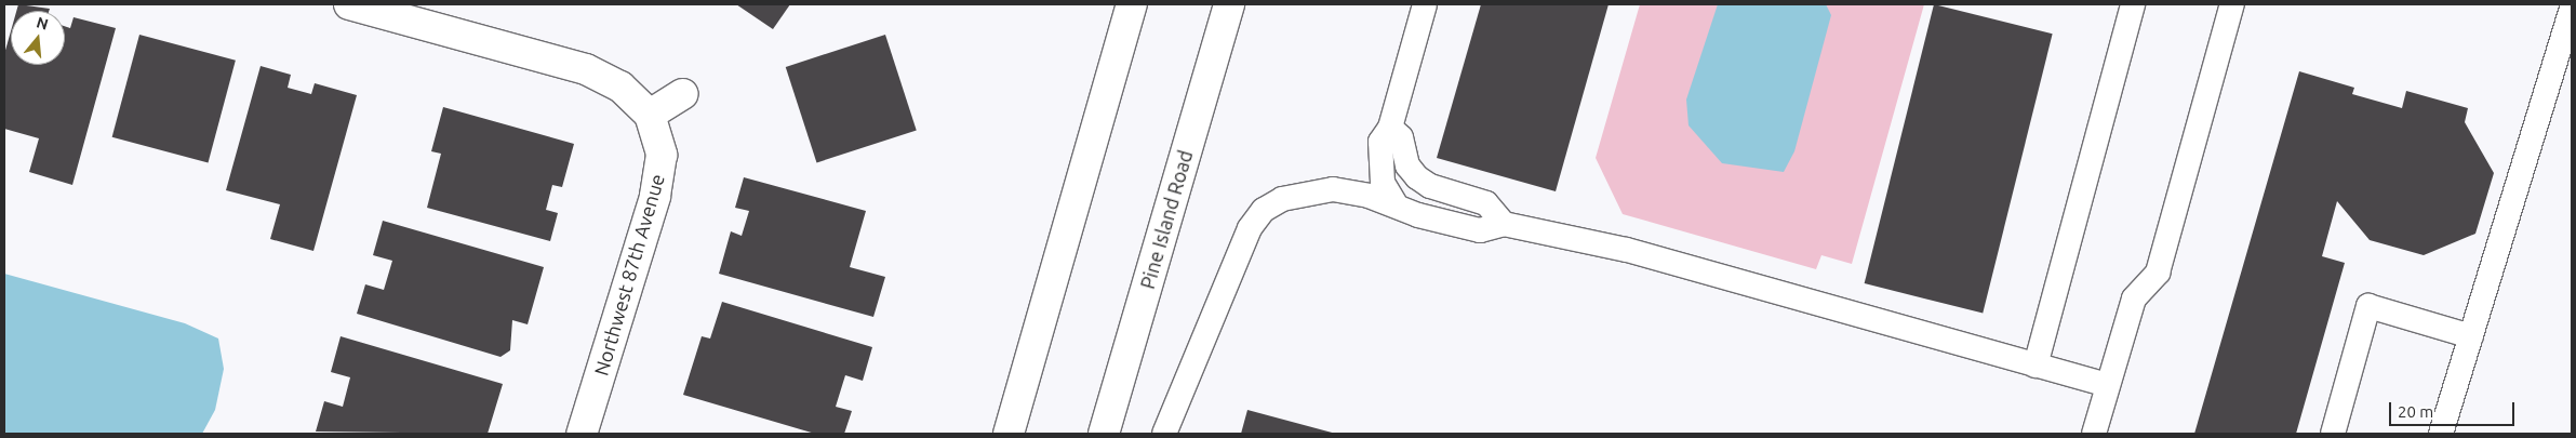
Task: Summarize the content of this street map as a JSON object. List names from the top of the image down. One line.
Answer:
{"streets":{"main road":["Pine Island Road","Northwest 87th Avenue"]},"scale_bar":"20 m","north":"top"}
